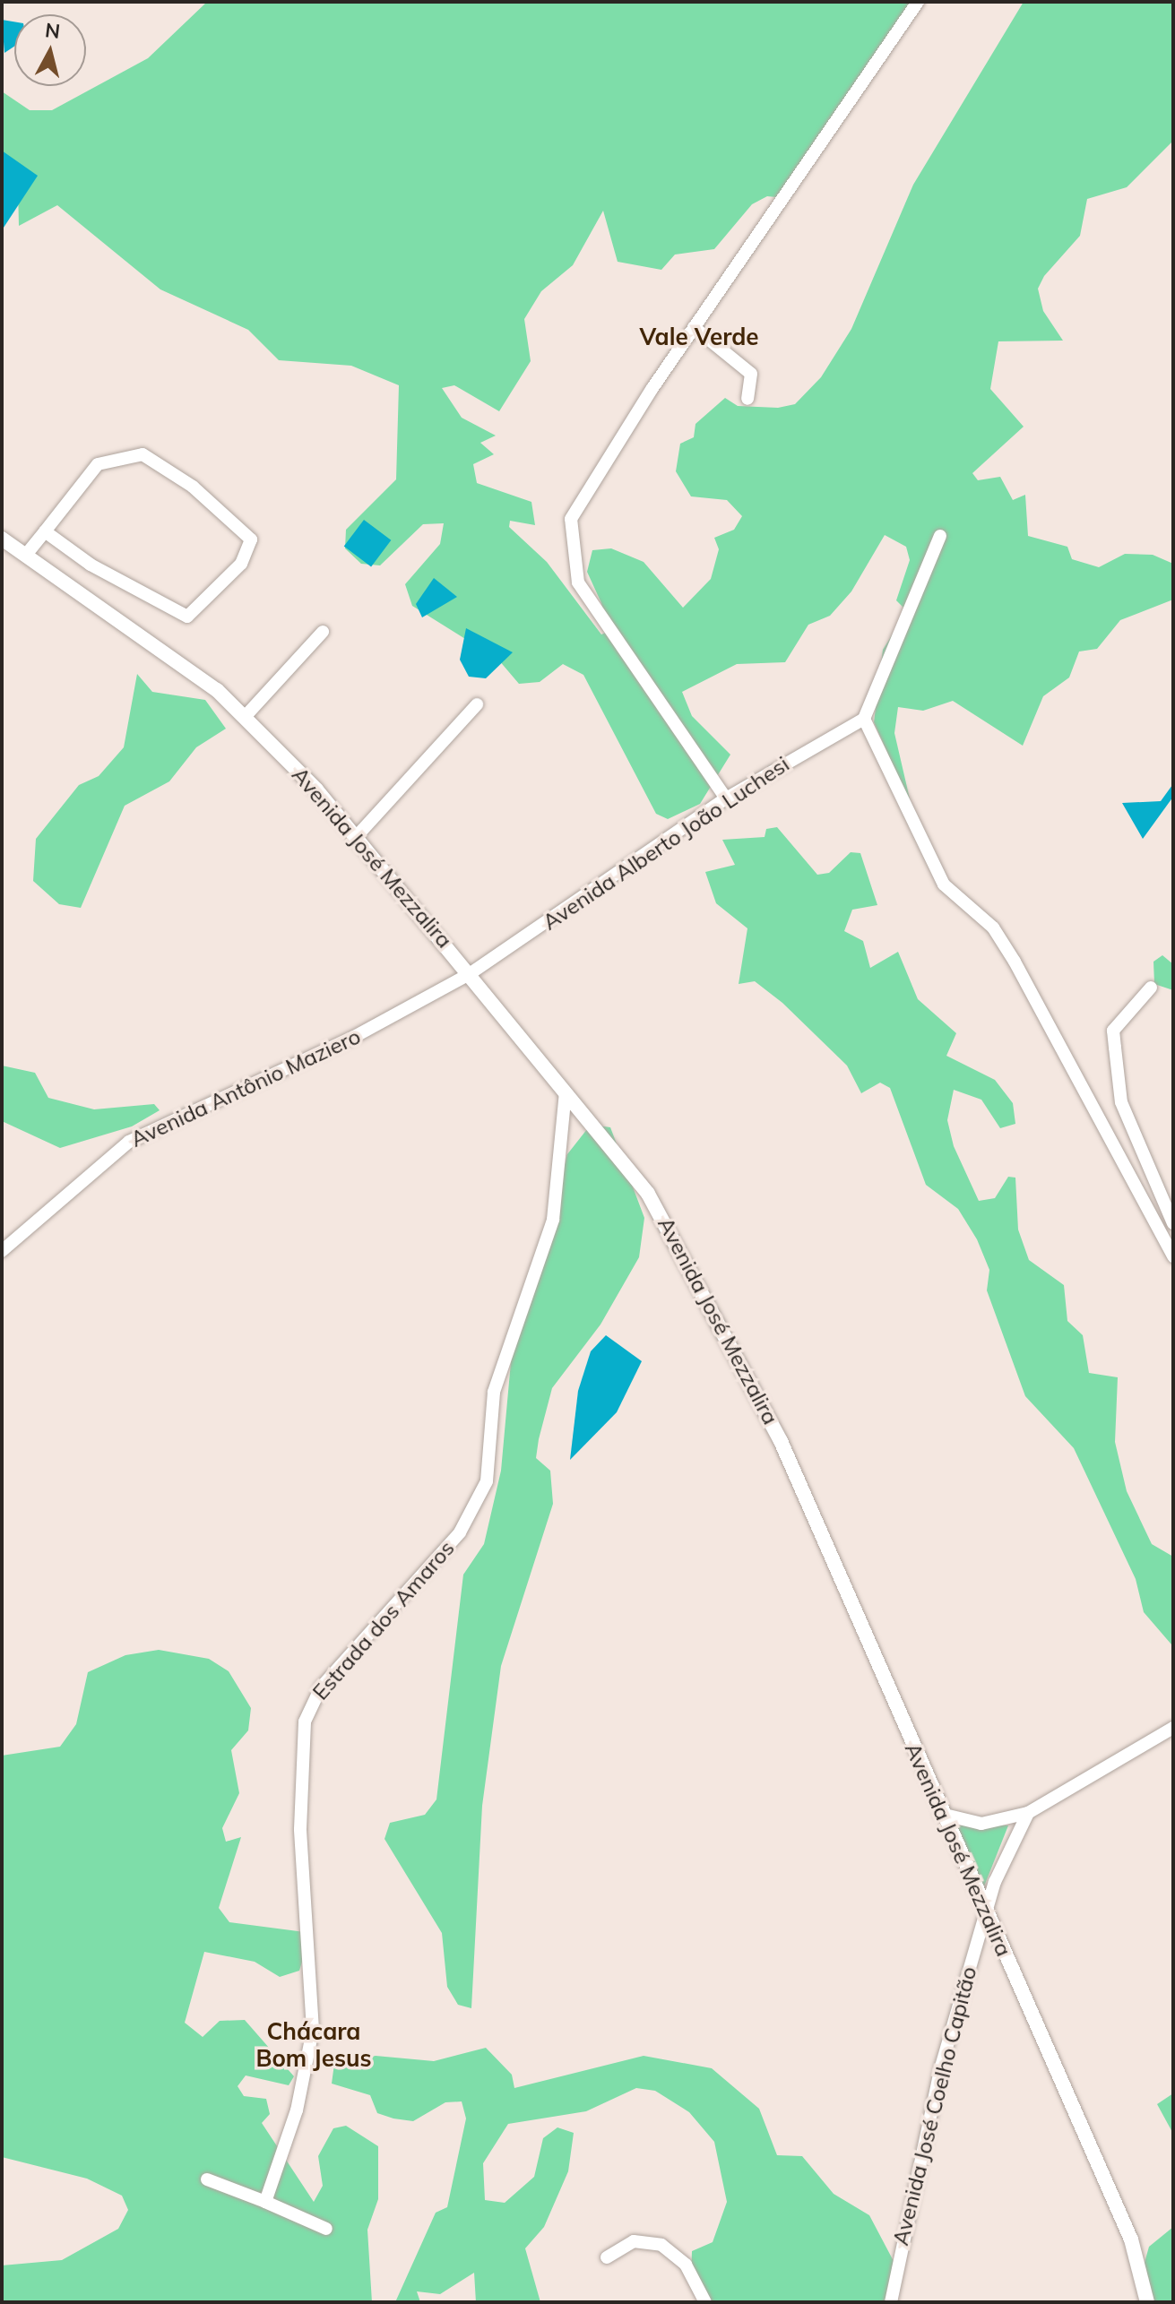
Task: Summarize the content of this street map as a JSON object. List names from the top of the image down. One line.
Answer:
{"streets":{"main road":["Avenida José Mezzalira"],"street":["Avenida Alberto João Luchesi","Avenida Antônio Maziero","Estrada dos Amaros","Avenida José Coelho Capitão"]},"crossings":[["Avenida Alberto João Luchesi","Avenida José Mezzalira"],["Avenida Alberto João Luchesi","Avenida Antônio Maziero"],["Avenida José Mezzalira","Avenida Antônio Maziero"],["Avenida José Mezzalira","Estrada dos Amaros"],["Avenida José Mezzalira","Avenida José Coelho Capitão"]],"districts":["Vale Verde","Chácara Bom Jesus"],"north":"top"}
